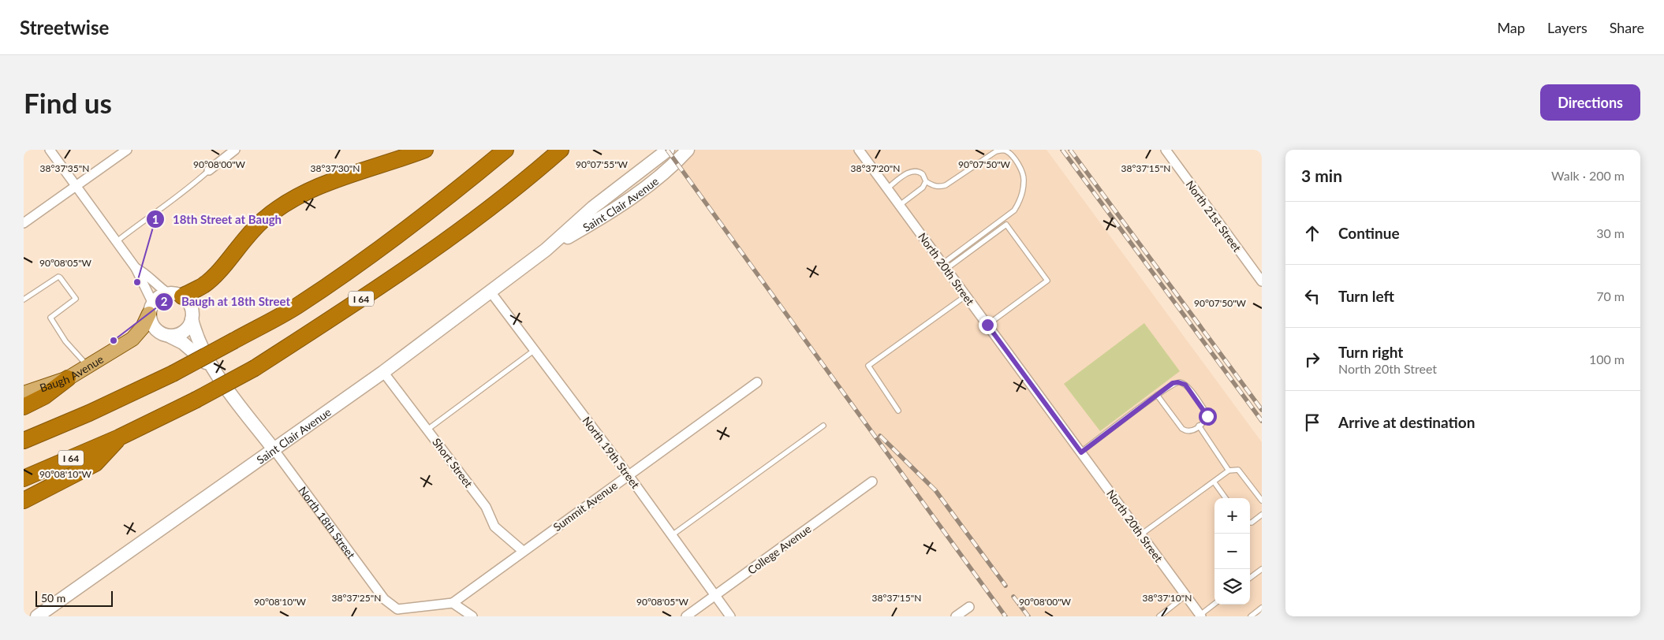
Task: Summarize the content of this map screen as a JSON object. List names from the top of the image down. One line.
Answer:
{"streets":{"highway":["I 64"],"main road":["Saint Clair Avenue","Baugh Avenue","North 18th Street"],"street":["North 21st Street","North 20th Street","North 19th Street","Short Street","Summit Avenue","College Avenue"]},"crossings":[["Saint Clair Avenue","North 19th Street"],["Saint Clair Avenue","Short Street"],["Saint Clair Avenue","North 18th Street"],["Baugh Avenue","North 18th Street"],["North 19th Street","Summit Avenue"],["North 19th Street","College Avenue"],["Short Street","Summit Avenue"],["Summit Avenue","North 18th Street"]],"places":["18th Street at Baugh","Baugh at 18th Street"],"scale_bar":"50 m","page":{"header":"Streetwise","nav":["Map","Layers","Share"],"buttons":"Directions","title":"Find us","heading":["3 min","Walk · 200 m"],"list":[["Continue","30 m"],["Turn left","70 m"],["Turn right","North 20th Street","100 m"],"Arrive at destination"],"map_buttons":["+","−"],"scale":"50 m"},"coordinates":["90°08'00\"W","90°07'55\"W","90°07'50\"W","38°37'35\"N","38°37'30\"N","38°37'20\"N","38°37'15\"N","90°08'05\"W","90°08'10\"W","38°37'25\"N","38°37'10\"N"]}
